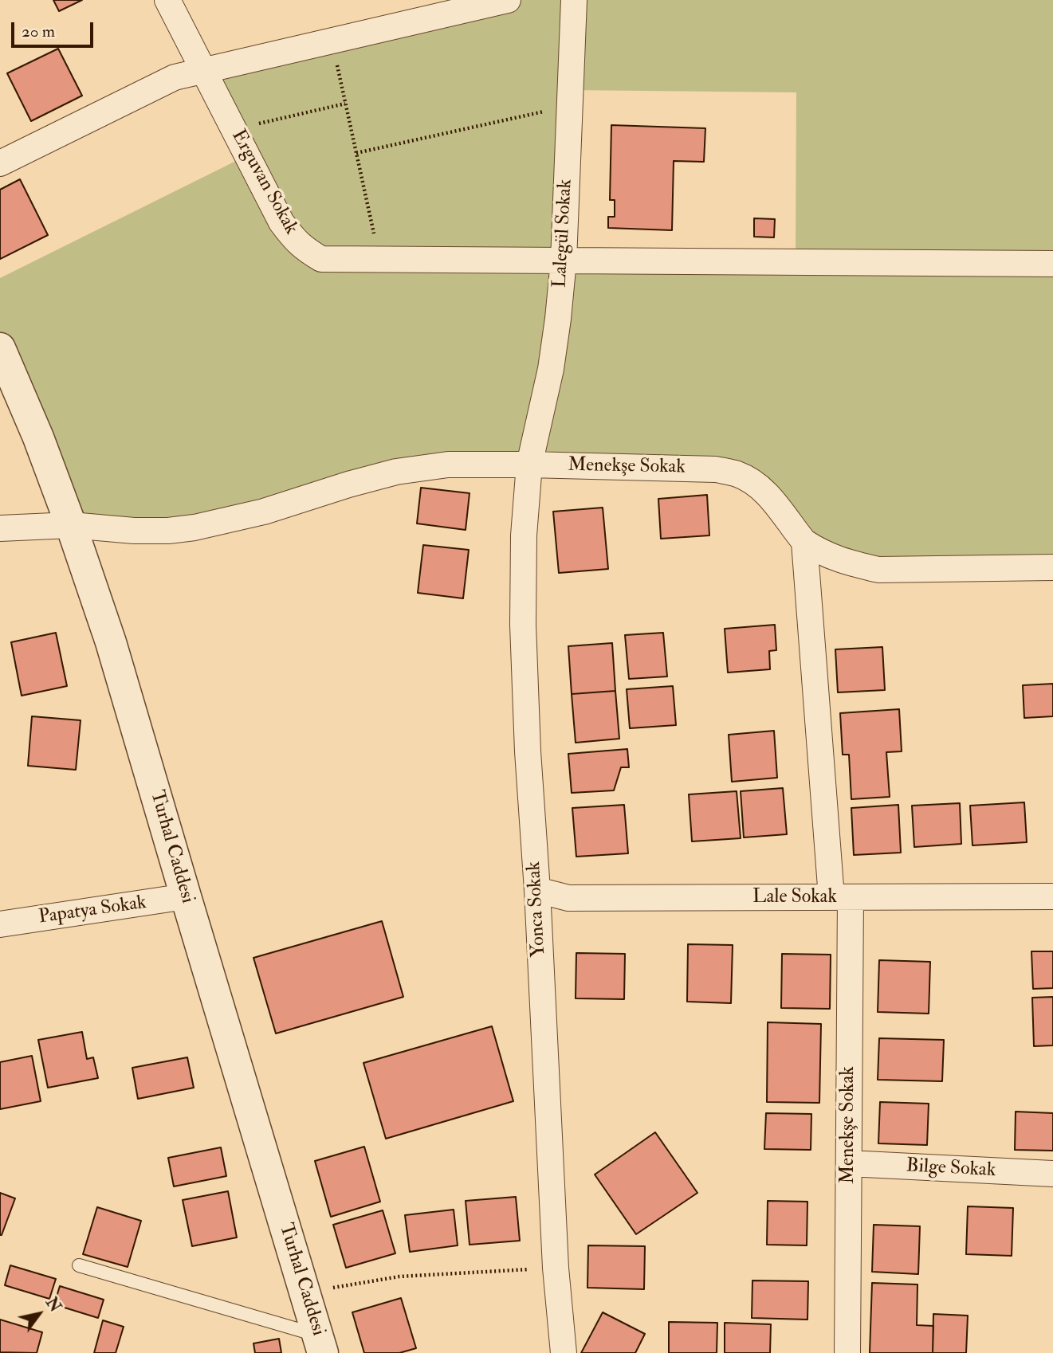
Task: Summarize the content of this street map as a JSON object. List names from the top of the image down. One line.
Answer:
{"streets":{"street":["Erguvan Sokak","Lalegül Sokak","Menekşe Sokak","Turhal Caddesi","Lale Sokak","Yonca Sokak","Papatya Sokak","Bilge Sokak"]},"crossings":[["Erguvan Sokak","Lalegül Sokak"],["Lalegül Sokak","Menekşe Sokak"],["Lalegül Sokak","Yonca Sokak"],["Menekşe Sokak","Turhal Caddesi"],["Menekşe Sokak","Lale Sokak"],["Menekşe Sokak","Yonca Sokak"],["Menekşe Sokak","Bilge Sokak"],["Turhal Caddesi","Papatya Sokak"],["Lale Sokak","Yonca Sokak"]],"scale_bar":"20 m","north":"top right"}
